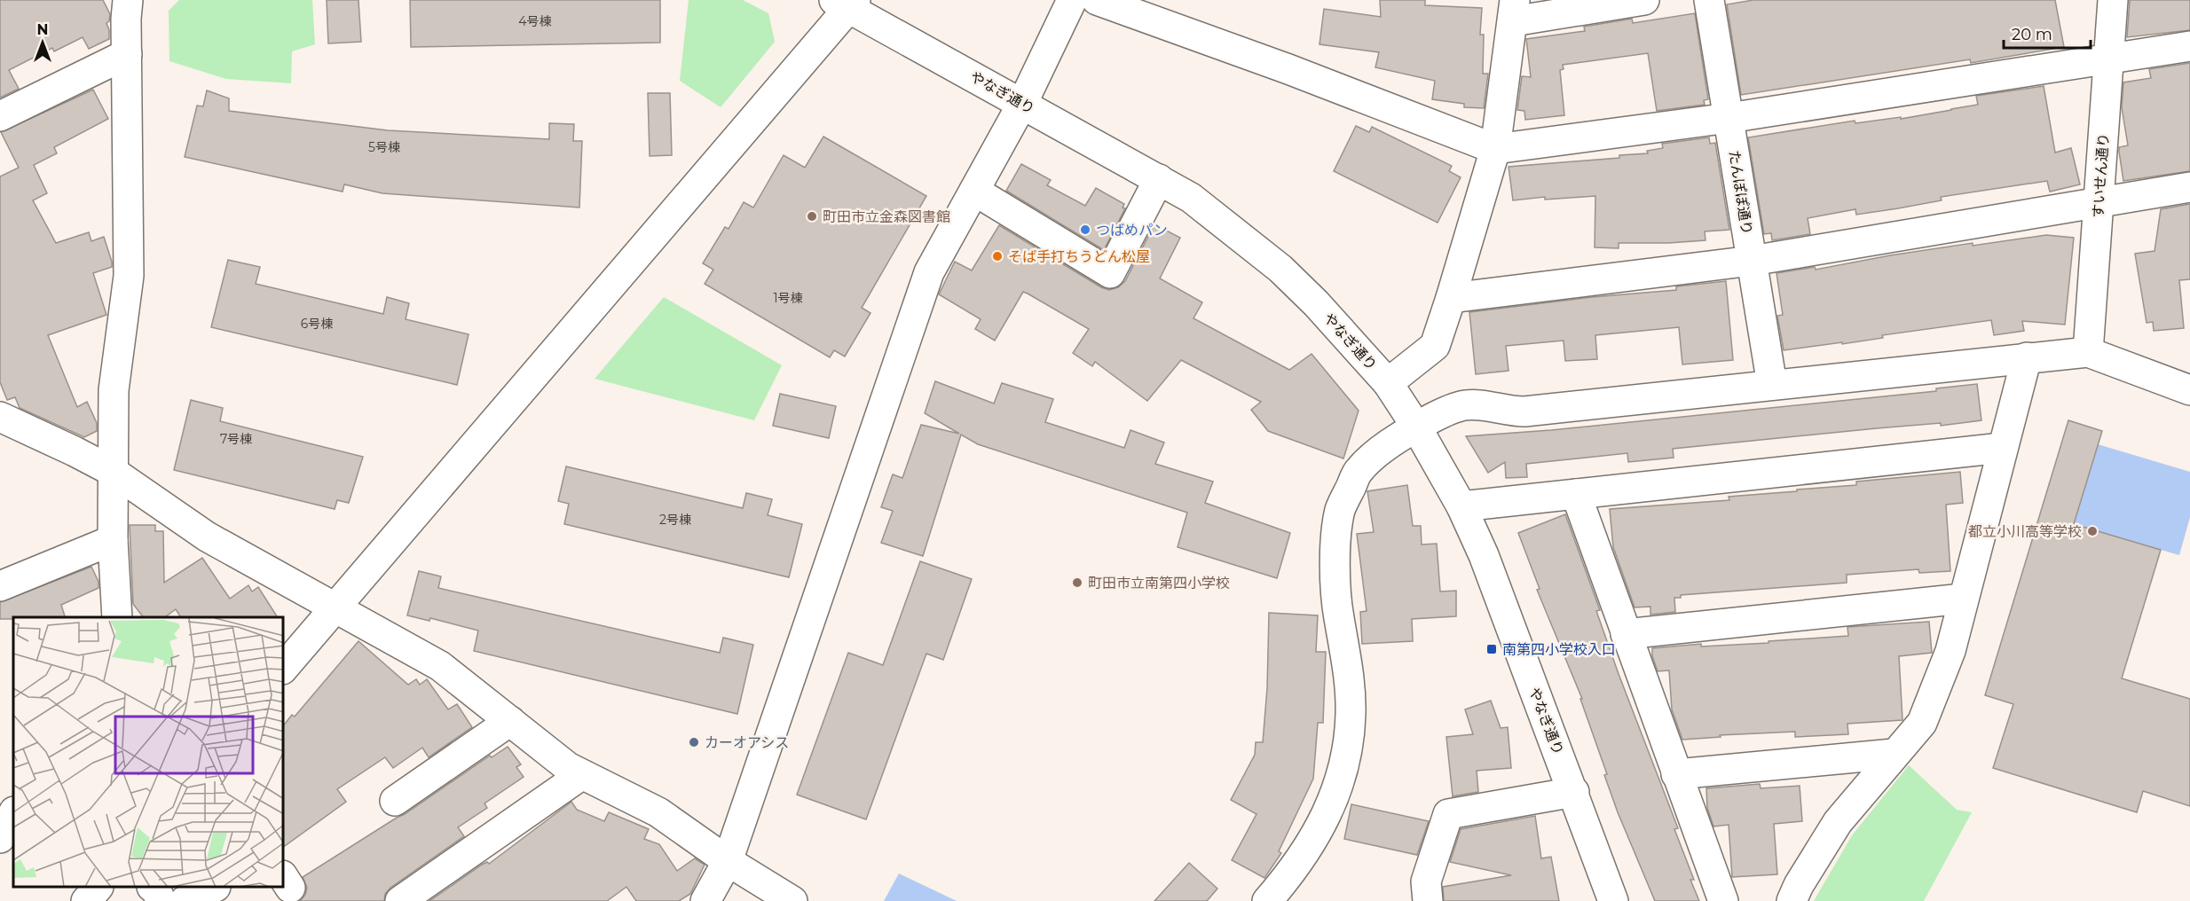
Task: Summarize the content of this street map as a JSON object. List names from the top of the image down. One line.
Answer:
{"streets":{"street":["やなぎ通り","すいせん通り","たんぽぽ通り"]},"places":{"other":["町田市立金森図書館","つばめパン","そば手打ちうどん松屋","都立小川高等学校","町田市立南第四小学校","カーオアシス"],"transit":["南第四小学校入口"]},"house_numbers":["4号棟","5号棟","1号棟","6号棟","7号棟","2号棟"],"scale_bar":"20 m","north":"top"}
